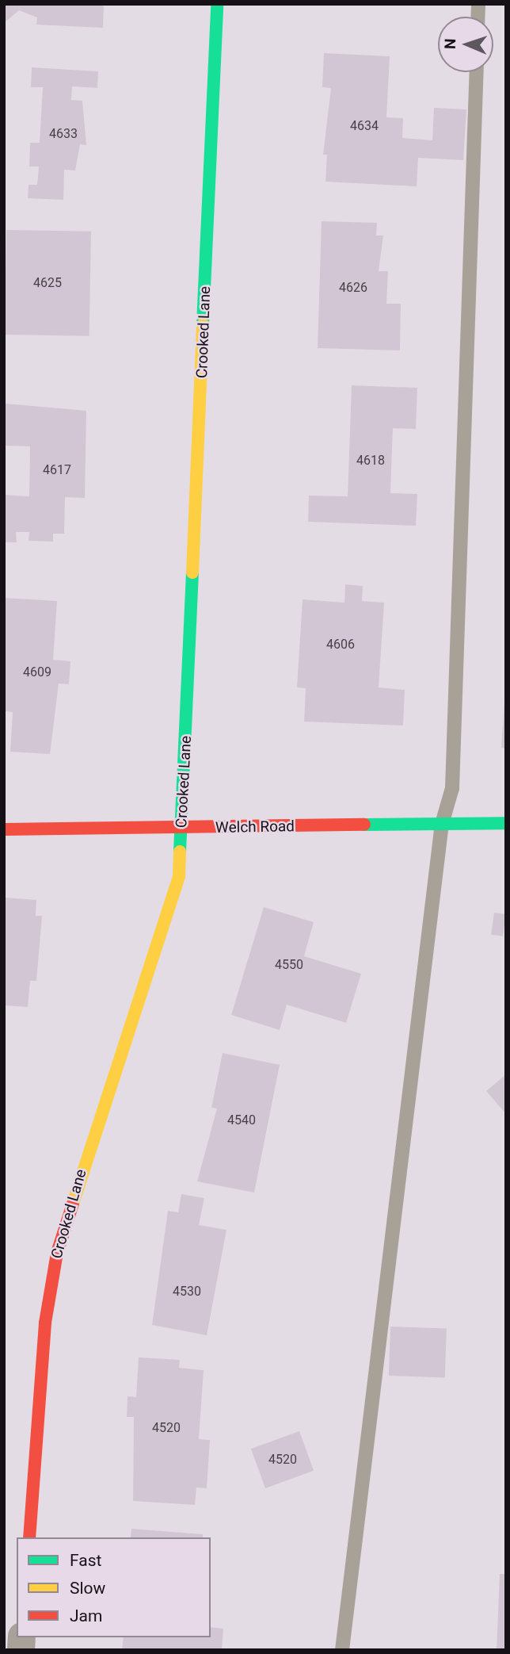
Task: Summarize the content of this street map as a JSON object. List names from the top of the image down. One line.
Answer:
{"streets":{"street":["Crooked Lane","Welch Road"]},"crossings":[["Crooked Lane","Welch Road"]],"house_numbers":["4634","4633","4625","4626","4618","4617","4606","4609","4550","4540","4530","4520","4520"],"legend":["Fast","Slow","Jam"],"north":"left"}
